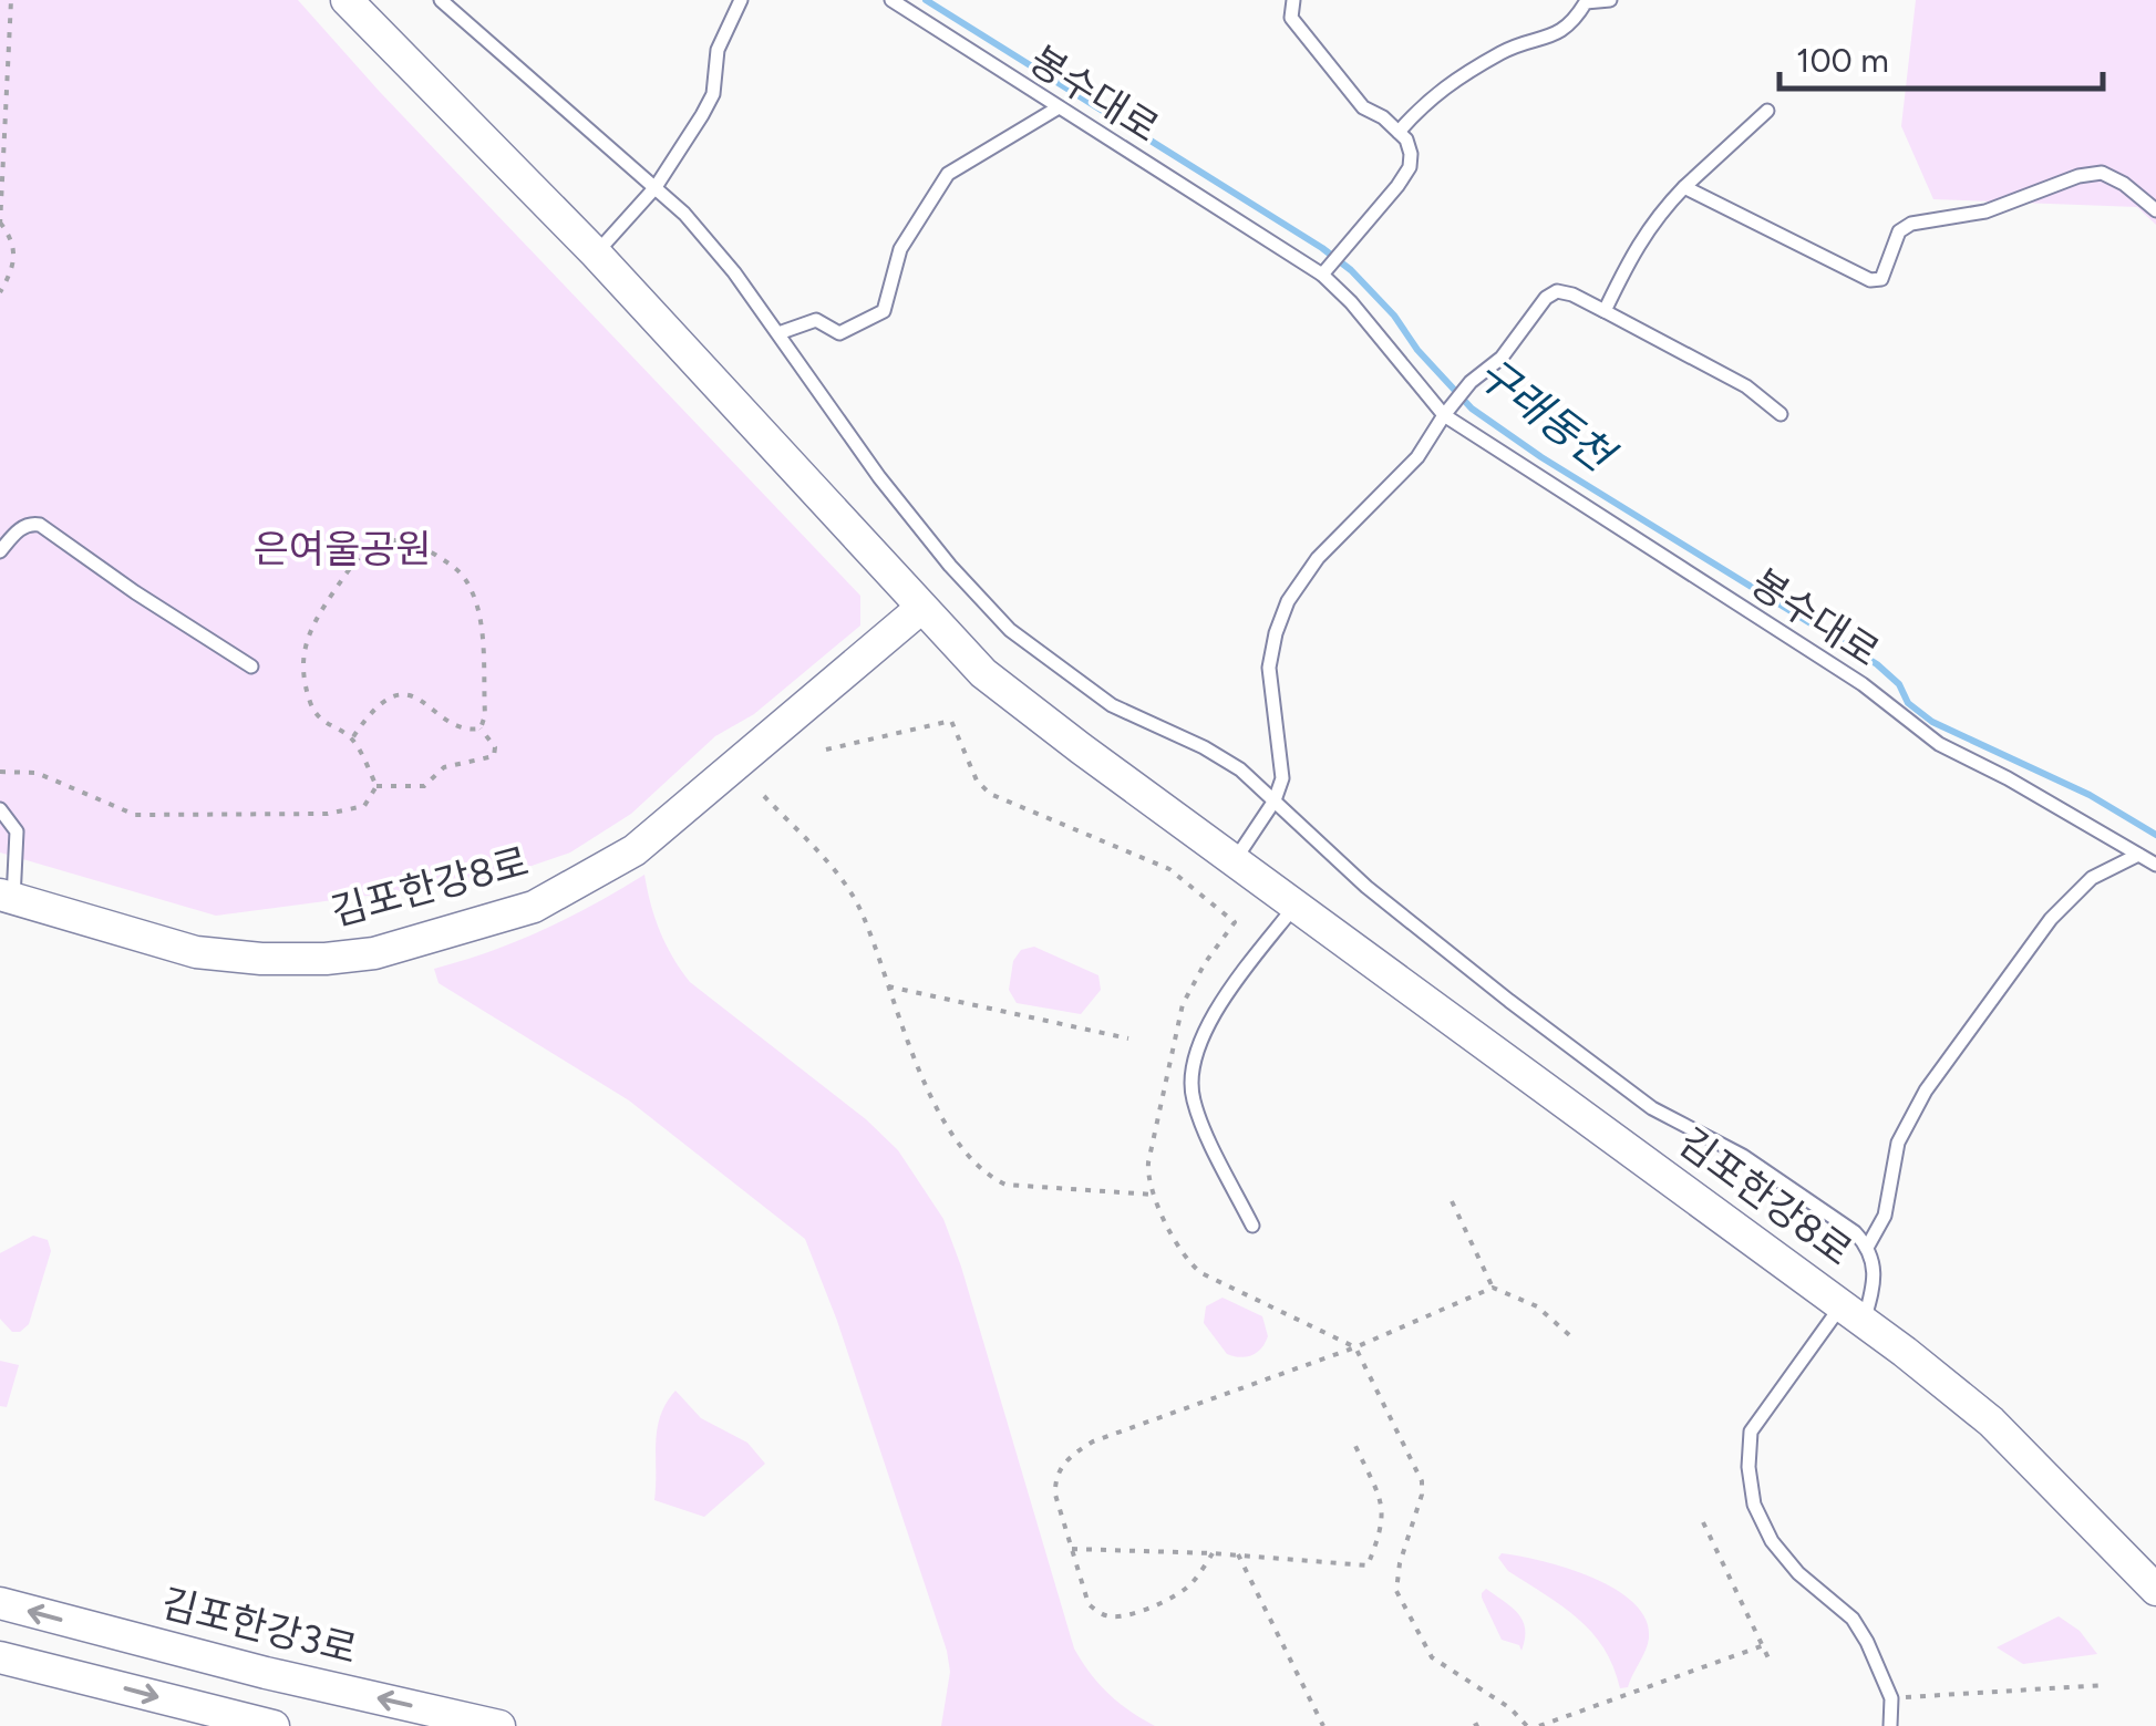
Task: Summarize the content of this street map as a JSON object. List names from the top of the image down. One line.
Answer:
{"streets":{"street":["김포한강8로","김포한강3로"],"lane":["봉수대로"]},"water":["구래동천"],"parks":["은여울공원"],"scale_bar":"100 m"}
